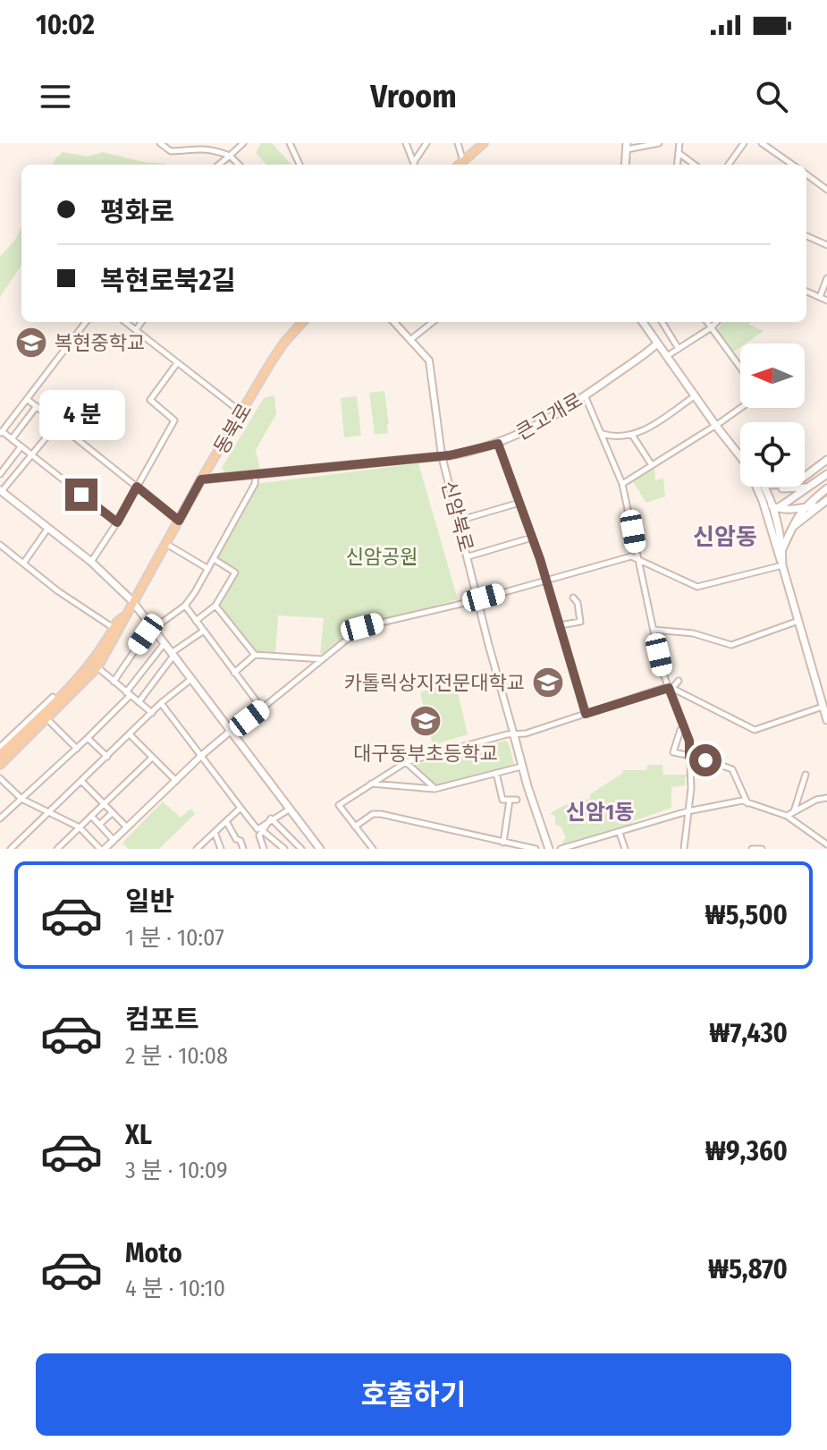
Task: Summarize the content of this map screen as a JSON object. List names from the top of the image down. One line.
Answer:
{"streets":{"main road":["큰고개로","동북로","신암북로"]},"crossings":[["큰고개로","동북로"],["큰고개로","신암북로"]],"districts":["신암동","신암1동"],"parks":["신암공원"],"places":{"school or university":["복현중학교","카톨릭상지전문대학교","대구동부초등학교"]},"north":"left","page":{"status":"10:02","header":"Vroom","banner":["평화로","복현로북2길"],"bubble":"4 분","list":[{"name":"일반","note":"1 분 · 10:07","value":"₩5,500"},{"name":"컴포트","note":"2 분 · 10:08","value":"₩7,430"},{"name":"XL","note":"3 분 · 10:09","value":"₩9,360"},{"name":"Moto","note":"4 분 · 10:10","value":"₩5,870"}],"buttons":"호출하기"}}
